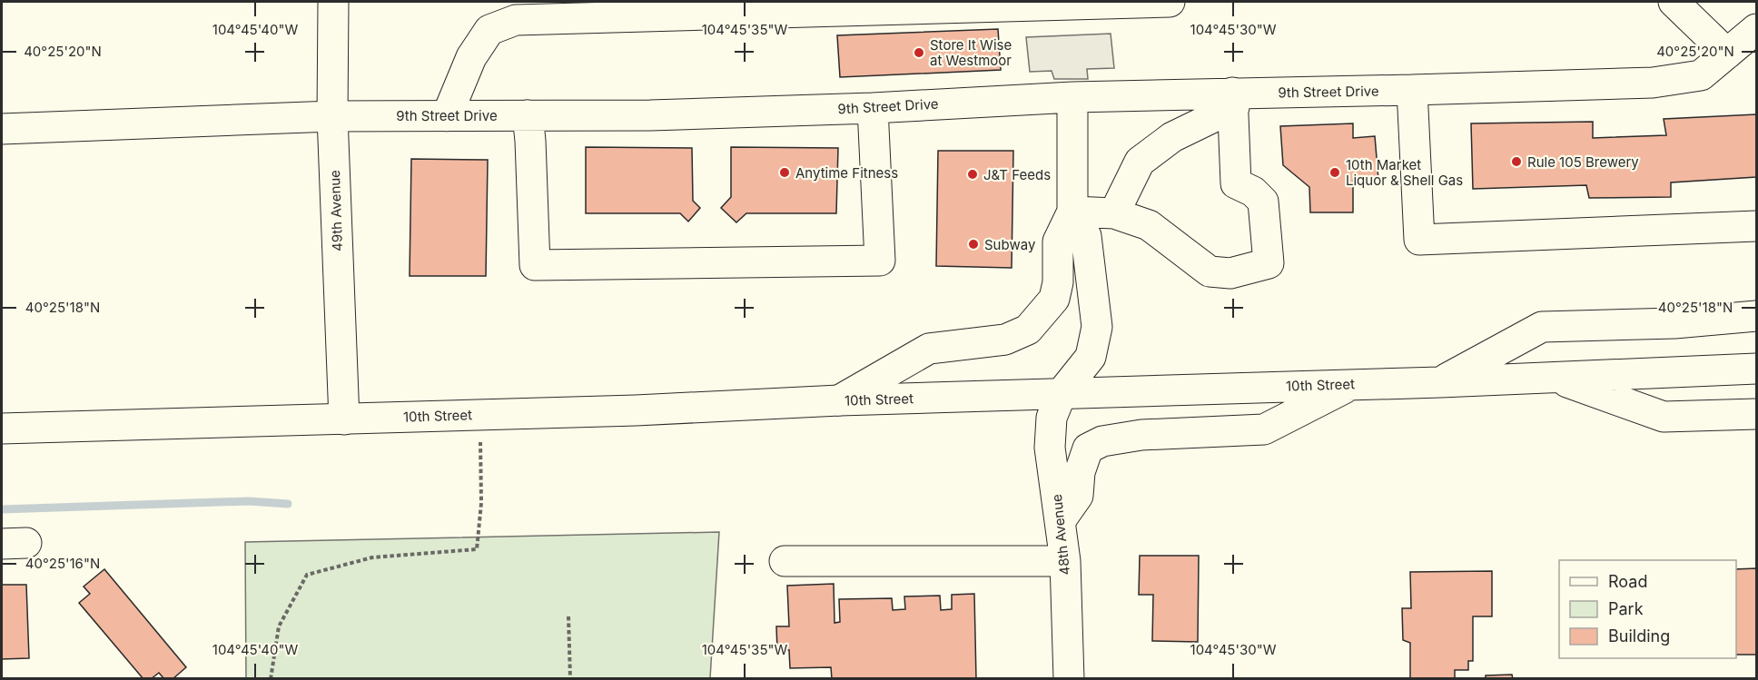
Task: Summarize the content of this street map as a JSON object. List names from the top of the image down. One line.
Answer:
{"streets":{"main road":["9th Street Drive","49th Avenue","10th Street","48th Avenue"]},"crossings":[["9th Street Drive","49th Avenue"],["49th Avenue","10th Street"],["10th Street","48th Avenue"]],"places":["Store It Wise at Westmoor","Rule 105 Brewery","Anytime Fitness","10th Market Liquor & Shell Gas","J&T Feeds","Subway"],"legend":["Road","Park","Building"],"coordinates":["104°45'40\"W","104°45'35\"W","104°45'30\"W","40°25'20\"N","40°25'18\"N","40°25'16\"N"]}
